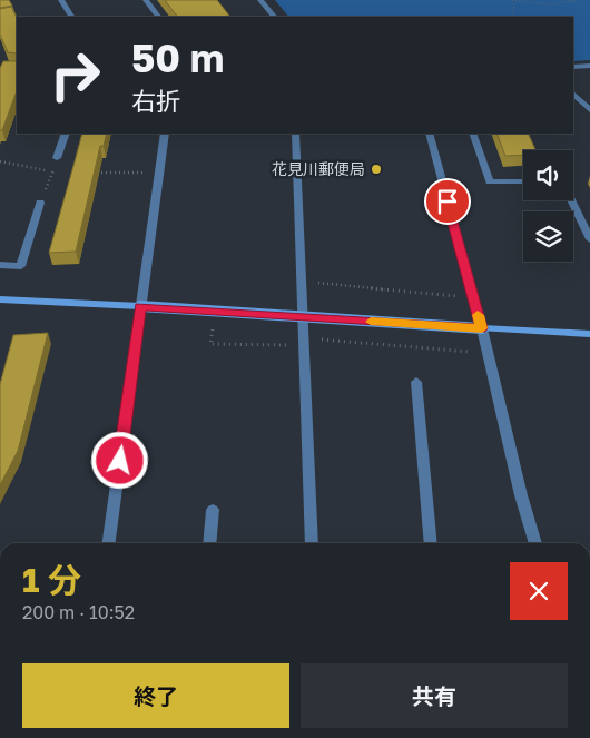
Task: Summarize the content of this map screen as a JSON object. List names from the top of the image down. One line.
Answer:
{"places":["花見川郵便局"],"page":{"turn":["50 m","右折"],"heading":["1 分","200 m · 10:52"],"buttons":["終了","共有"]}}
